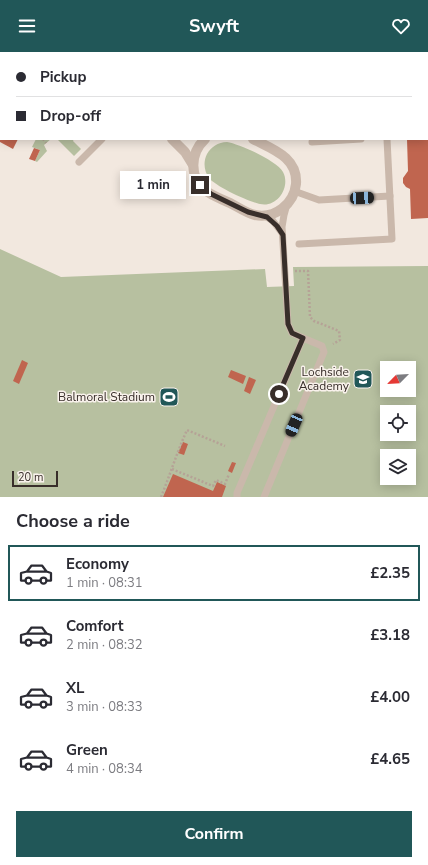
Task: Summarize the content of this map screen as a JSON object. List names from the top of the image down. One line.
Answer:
{"places":{"school or university":["Lochside Academy"],"sports":["Balmoral Stadium"]},"scale_bar":"20 m","north":"bottom left","page":{"header":"Swyft","banner":["Pickup","Drop-off"],"bubble":"1 min","scale":"20 m","heading":"Choose a ride","list":[{"name":"Economy","note":"1 min · 08:31","value":"£2.35"},{"name":"Comfort","note":"2 min · 08:32","value":"£3.18"},{"name":"XL","note":"3 min · 08:33","value":"£4.00"},{"name":"Green","note":"4 min · 08:34","value":"£4.65"}],"buttons":"Confirm"}}
